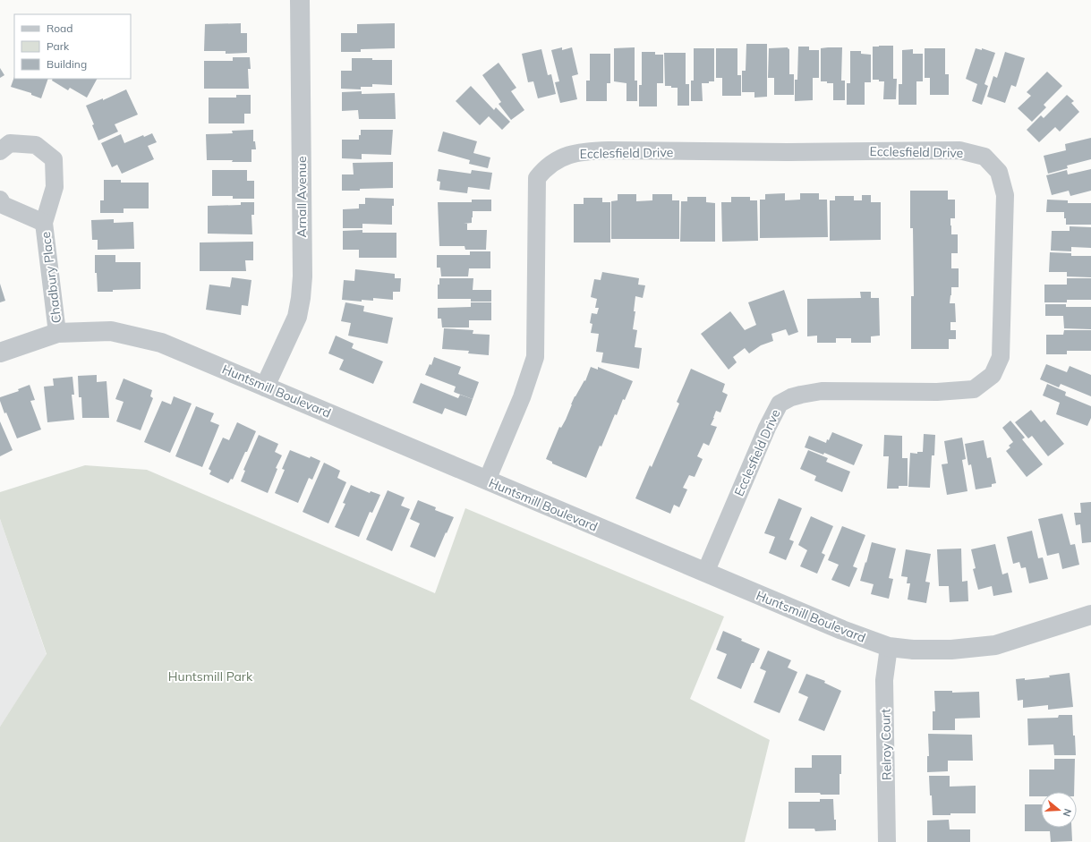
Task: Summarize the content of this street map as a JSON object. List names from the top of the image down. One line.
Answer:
{"streets":{"street":["Ecclesfield Drive","Arnall Avenue","Chadbury Place","Huntsmill Boulevard","Relroy Court"]},"crossings":[["Ecclesfield Drive","Huntsmill Boulevard"],["Arnall Avenue","Huntsmill Boulevard"],["Chadbury Place","Huntsmill Boulevard"],["Huntsmill Boulevard","Relroy Court"]],"parks":["Huntsmill Park"],"legend":["Road","Park","Building"],"north":"right"}
